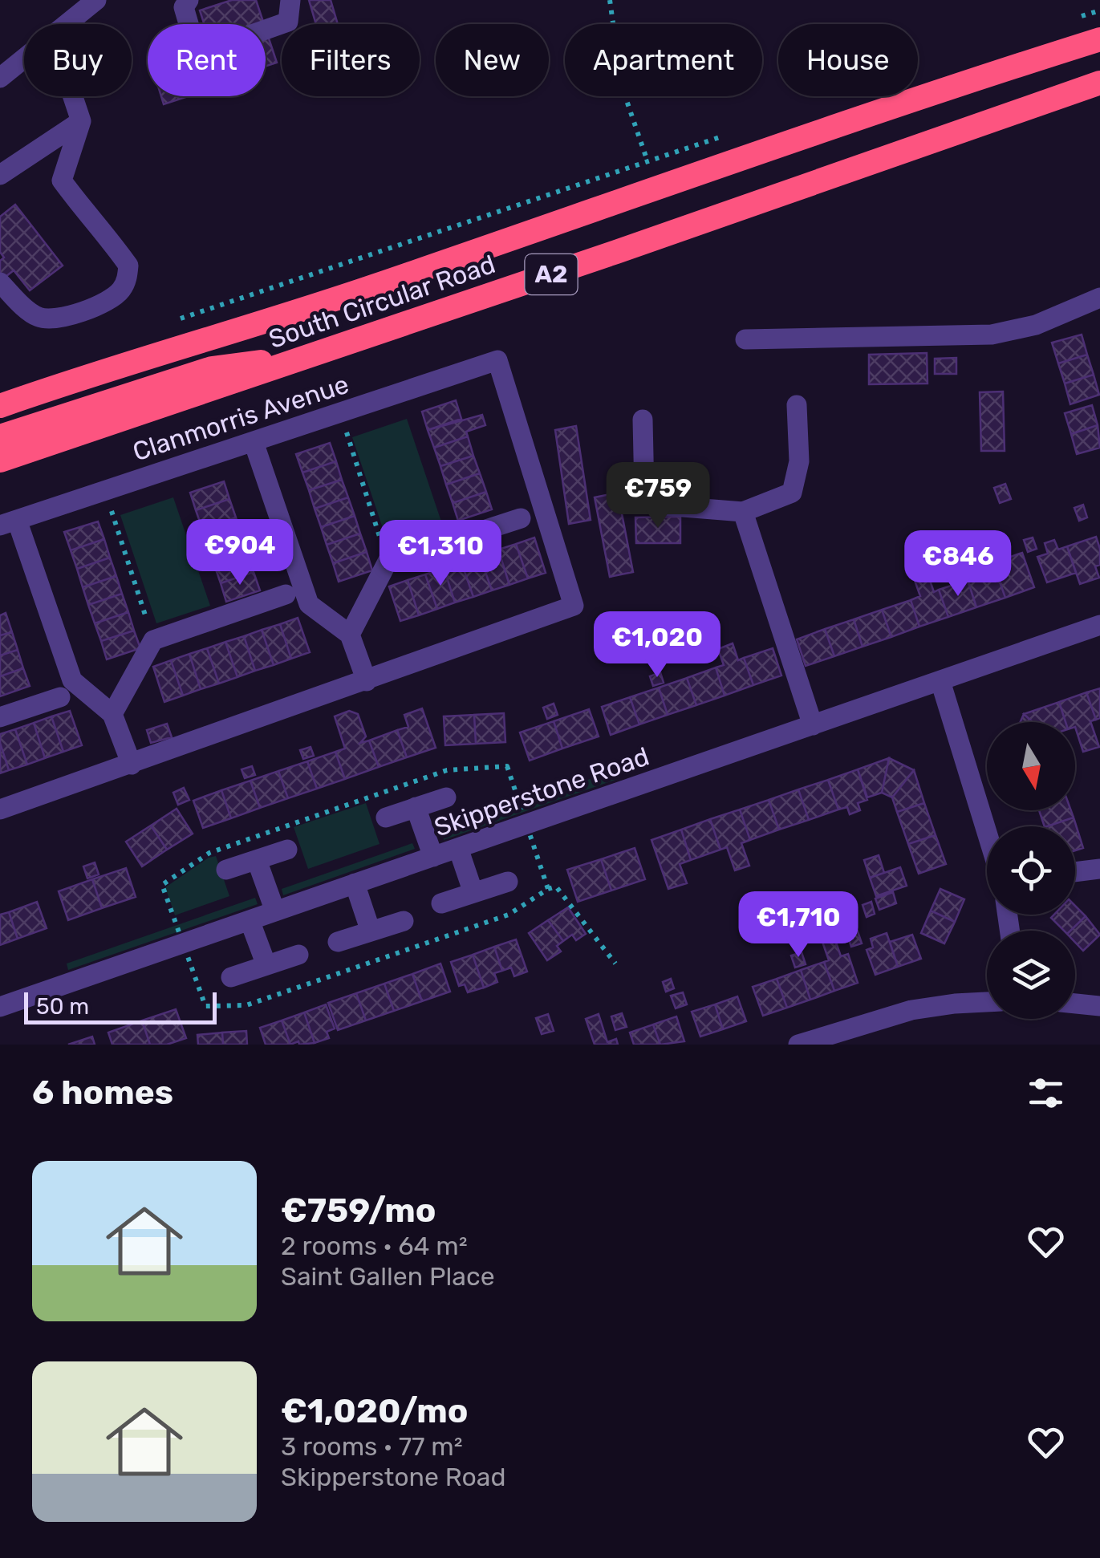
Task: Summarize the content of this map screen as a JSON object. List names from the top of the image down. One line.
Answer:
{"streets":{"highway":["A2","South Circular Road"],"street":["Clanmorris Avenue","Skipperstone Road"]},"scale_bar":"50 m","north":"bottom","page":{"chip":["Buy","Rent","Filters","New","Apartment","House"],"price":["€759","€904","€1,310","€846","€1,020","€1,710"],"scale":"50 m","heading":"6 homes","list":[{"name":"€759/mo","note":"2 rooms · 64 m² · Saint Gallen Place"},{"name":"€1,020/mo","note":"3 rooms · 77 m² · Skipperstone Road"}]}}
